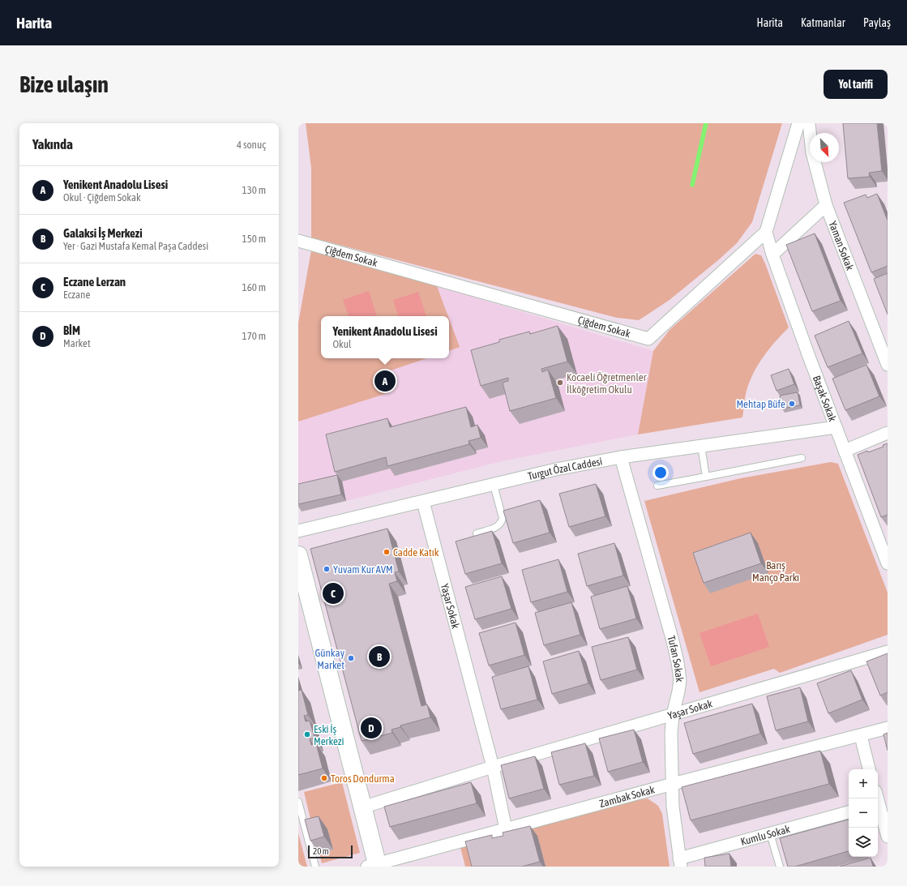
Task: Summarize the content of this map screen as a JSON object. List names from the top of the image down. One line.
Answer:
{"streets":{"street":["Yaman Sokak","Çiğdem Sokak","Başak Sokak","Turgut Özal Caddesi","Yaşar Sokak","Tufan Sokak","Zambak Sokak","Kumlu Sokak"]},"crossings":[["Çiğdem Sokak","Başak Sokak"],["Başak Sokak","Turgut Özal Caddesi"],["Turgut Özal Caddesi","Yaşar Sokak"],["Turgut Özal Caddesi","Tufan Sokak"],["Yaşar Sokak","Tufan Sokak"],["Yaşar Sokak","Zambak Sokak"],["Tufan Sokak","Zambak Sokak"],["Tufan Sokak","Kumlu Sokak"]],"parks":["Barış Manço Parkı"],"places":["Kocaeli Öğretmenler İlköğretim Okulu","Mehtap Büfe","Cadde Katık","Yuvam Kur AVM","Günkay Market","Eski İş Merkezi","Toros Dondurma"],"scale_bar":"20 m","north":"bottom right","page":{"header":"Harita","nav":["Harita","Katmanlar","Paylaş"],"buttons":"Yol tarifi","title":"Bize ulaşın","heading":["Yakında","4 sonuç"],"list":[{"mark":"A","name":"Yenikent Anadolu Lisesi","note":"Okul · Çiğdem Sokak","value":"130 m"},{"mark":"B","name":"Galaksi İş Merkezi","note":"Yer · Gazi Mustafa Kemal Paşa Caddesi","value":"150 m"},{"mark":"C","name":"Eczane Lerzan","note":"Eczane","value":"160 m"},{"mark":"D","name":"BİM","note":"Market","value":"170 m"}],"popup":["Yenikent Anadolu Lisesi","Okul"],"pins":["A","C","B","D"],"map_buttons":["+","−"],"scale":"20 m"}}
